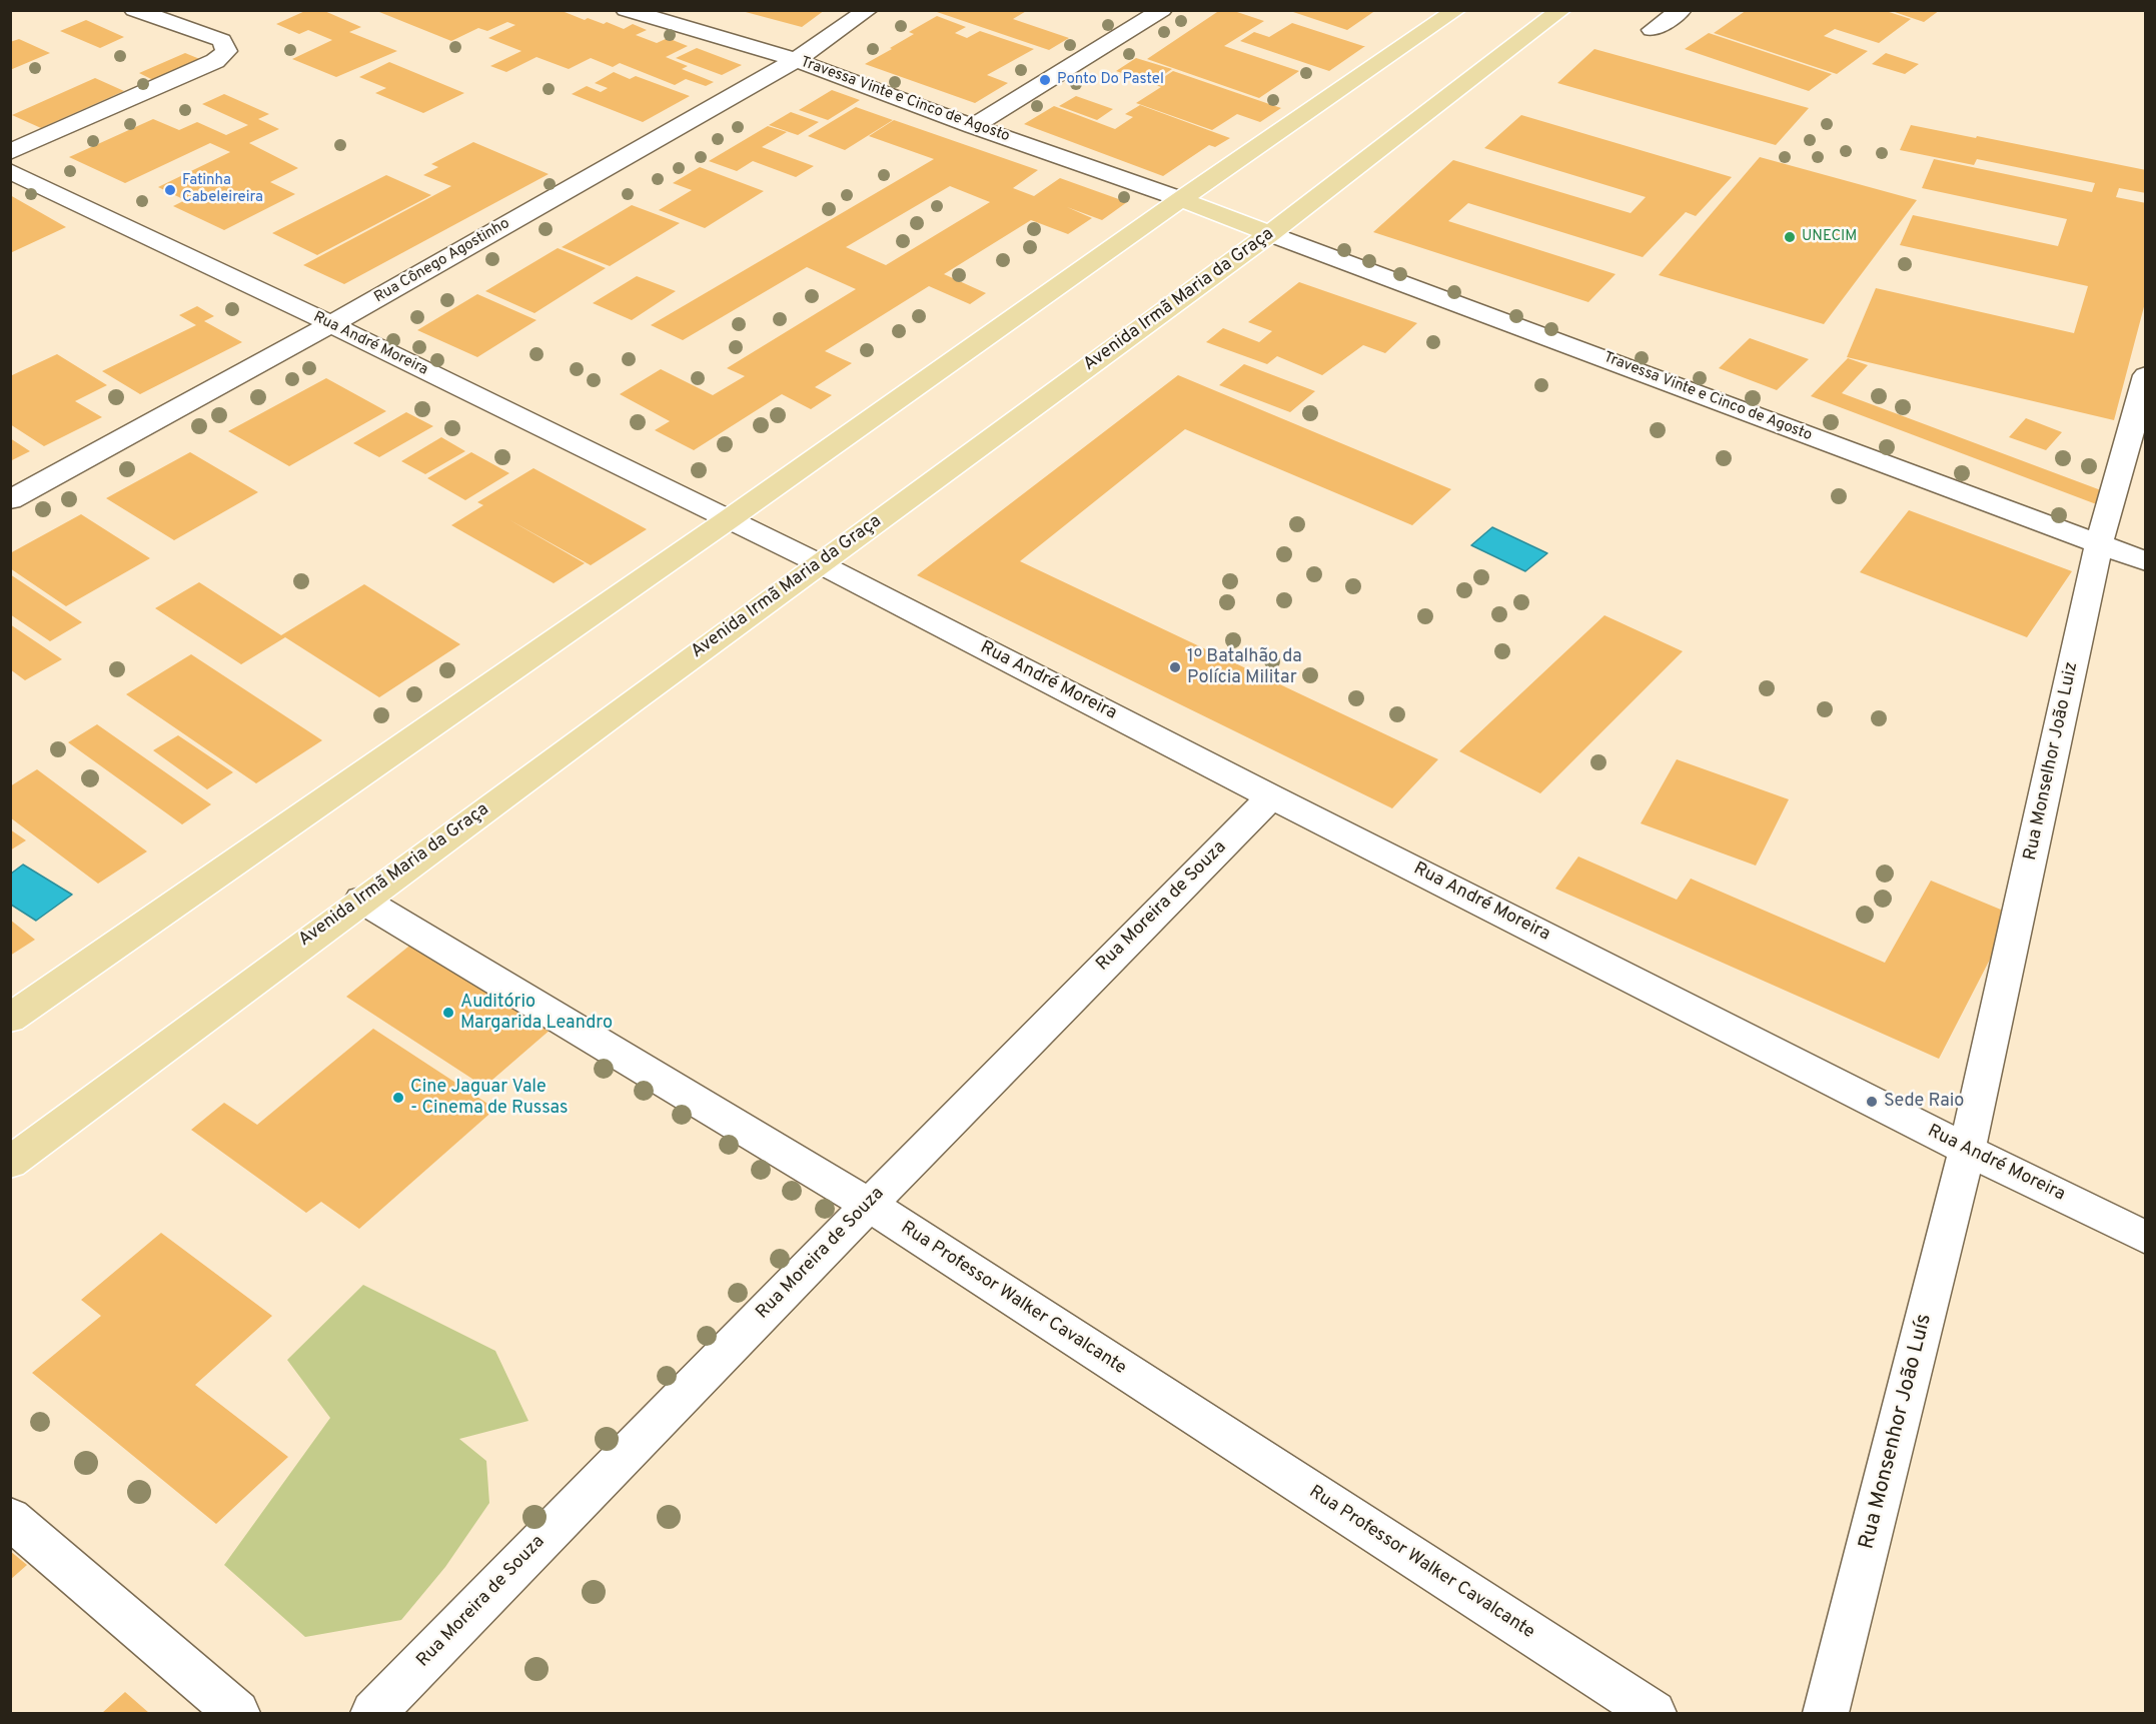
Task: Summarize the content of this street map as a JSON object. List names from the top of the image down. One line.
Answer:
{"streets":{"main road":["Avenida Irmã Maria da Graça"],"street":["Travessa Vinte e Cinco de Agosto","Rua Cônego Agostinho","Rua André Moreira","Rua Monselhor João Luiz","Rua Moreira de Souza","Rua Professor Walker Cavalcante","Rua Monsenhor João Luís"]},"crossings":[["Travessa Vinte e Cinco de Agosto","Rua Cônego Agostinho"],["Travessa Vinte e Cinco de Agosto","Avenida Irmã Maria da Graça"],["Travessa Vinte e Cinco de Agosto","Rua Monselhor João Luiz"],["Rua Cônego Agostinho","Rua André Moreira"],["Avenida Irmã Maria da Graça","Rua André Moreira"],["Avenida Irmã Maria da Graça","Rua Professor Walker Cavalcante"],["Rua André Moreira","Rua Monselhor João Luiz"],["Rua André Moreira","Rua Moreira de Souza"],["Rua André Moreira","Rua Monsenhor João Luís"],["Rua Monselhor João Luiz","Rua Monsenhor João Luís"],["Rua Moreira de Souza","Rua Professor Walker Cavalcante"]],"places":["Ponto Do Pastel","Fatinha Cabeleireira","UNECIM","1º Batalhão da Polícia Militar","Auditório Margarida Leandro","Cine Jaguar Vale - Cinema de Russas","Sede Raio"]}
